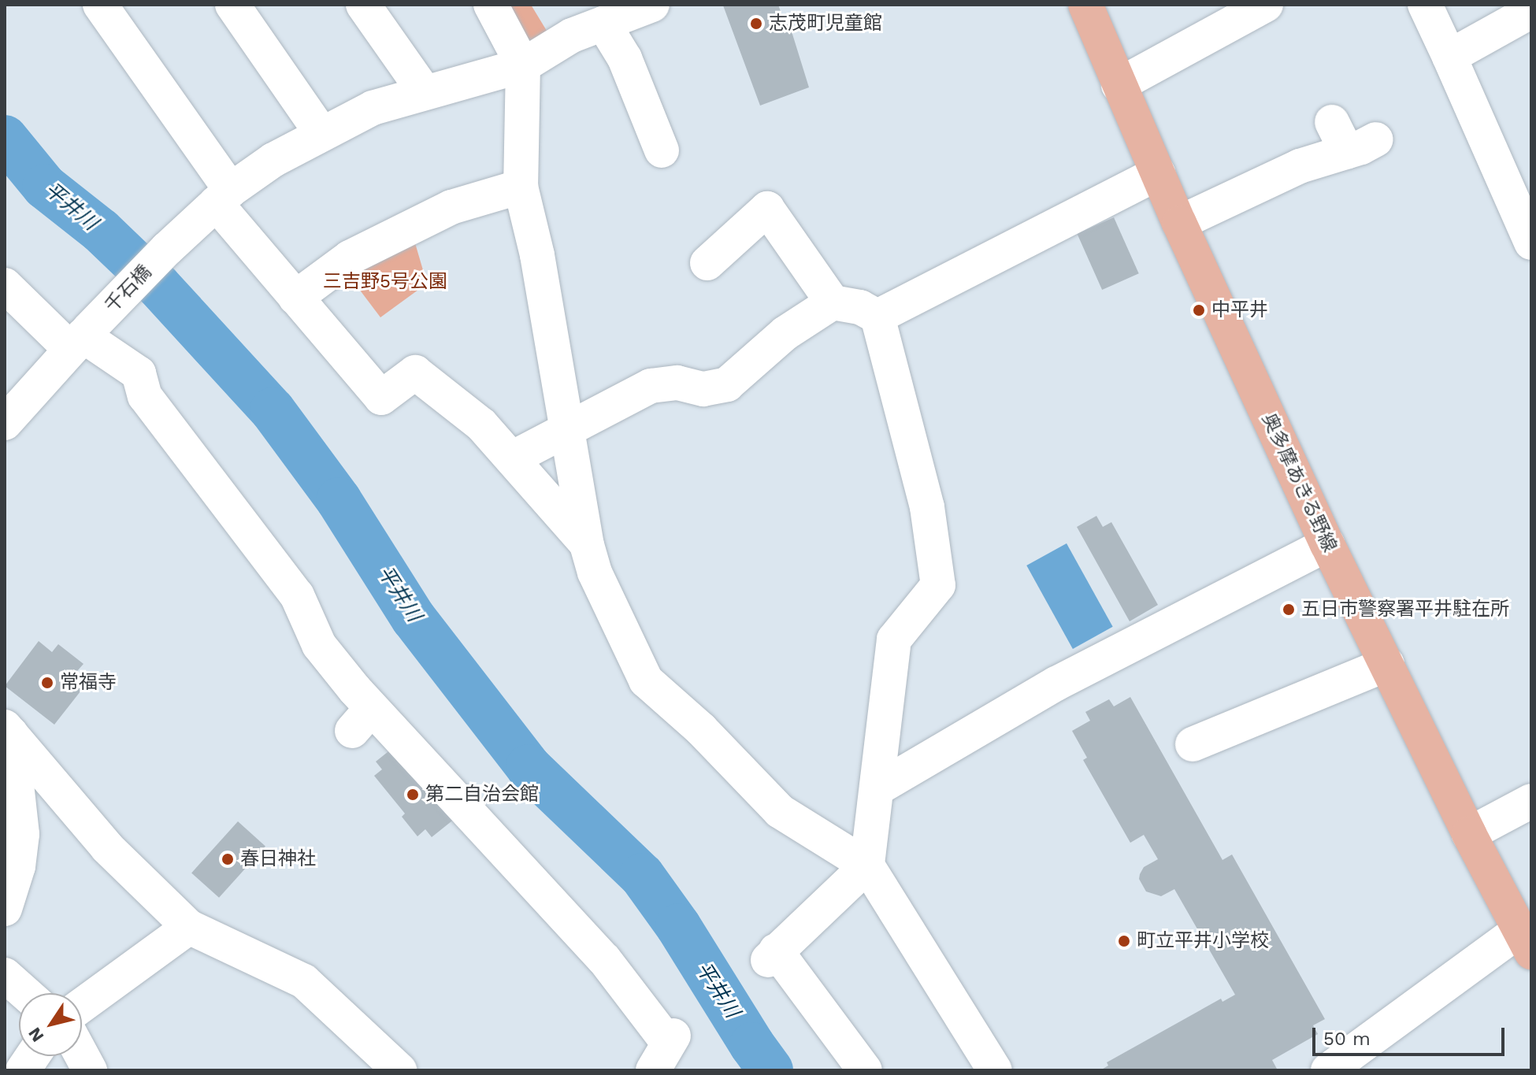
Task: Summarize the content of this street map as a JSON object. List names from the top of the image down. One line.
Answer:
{"streets":{"main road":["奥多摩あきる野線"],"street":["千石橋"]},"water":["平井川"],"parks":["三吉野5号公園"],"places":["志茂町児童館","中平井","五日市警察署平井駐在所","常福寺","第二自治会館","春日神社","町立平井小学校"],"scale_bar":"50 m","north":"bottom left"}
